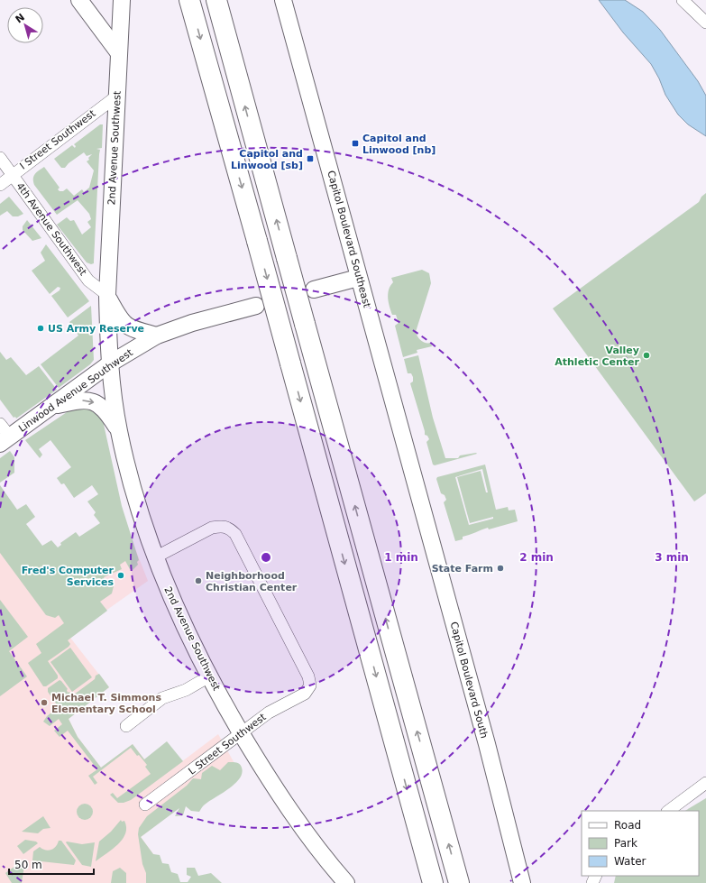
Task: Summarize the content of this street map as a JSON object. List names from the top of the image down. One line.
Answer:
{"streets":{"street":["I Street Southwest","2nd Avenue Southwest","4th Avenue Southwest","Capitol Boulevard Southeast","Linwood Avenue Southwest","Capitol Boulevard South","L Street Southwest"]},"crossings":[["I Street Southwest","2nd Avenue Southwest"],["I Street Southwest","4th Avenue Southwest"],["2nd Avenue Southwest","4th Avenue Southwest"],["2nd Avenue Southwest","Linwood Avenue Southwest"],["2nd Avenue Southwest","L Street Southwest"],["Capitol Boulevard Southeast","Capitol Boulevard South"]],"places":{"transit":["Capitol and Linwood [nb]","Capitol and Linwood [sb]"],"other":["US Army Reserve","Valley Athletic Center","State Farm","Fred's Computer Services","Neighborhood Christian Center","Michael T. Simmons Elementary School"]},"legend":["Road","Park","Water"],"scale_bar":"50 m","north":"top left","rings":["1 min","2 min","3 min"]}
